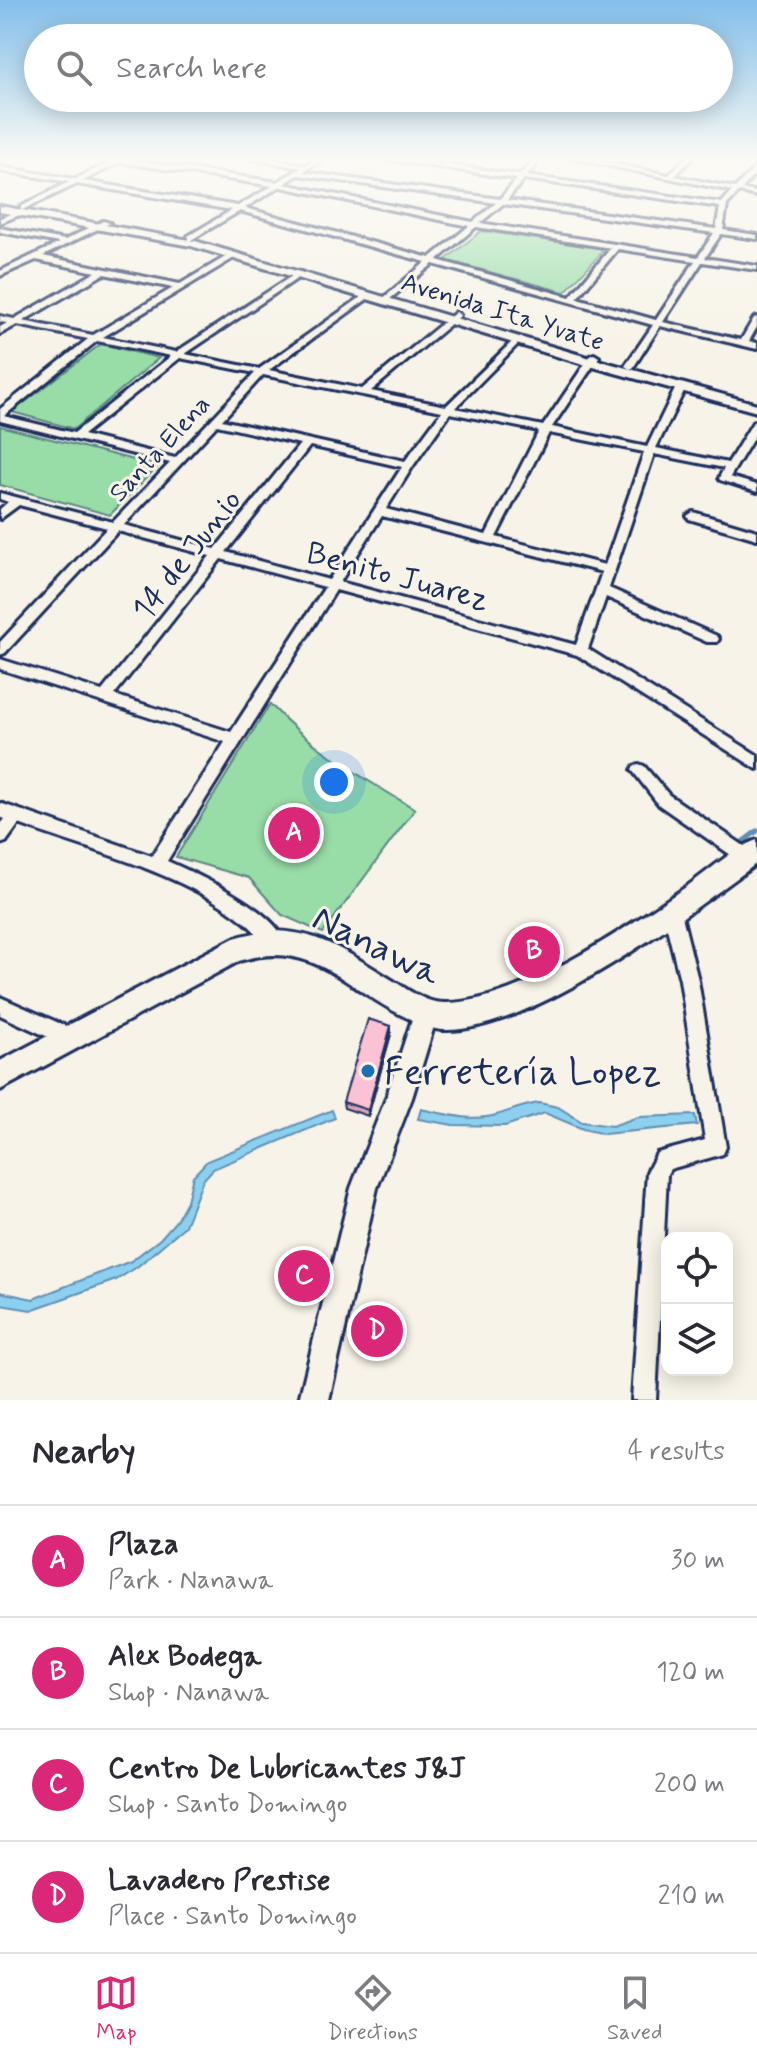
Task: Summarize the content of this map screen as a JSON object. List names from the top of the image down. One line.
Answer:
{"streets":{"main road":["Nanawa"],"street":["Avenida Ita Yvate","Santa Elena","14 de Junio","Benito Juarez"]},"crossings":[["Avenida Ita Yvate","Santa Elena"],["Santa Elena","Benito Juarez"],["14 de Junio","Benito Juarez"]],"places":["Ferretería Lopez"],"page":{"search":"Search here","pins":["A","B","C","D"],"heading":["Nearby","4 results"],"list":[{"mark":"A","name":"Plaza","note":"Park · Nanawa","value":"30 m"},{"mark":"B","name":"Alex Bodega","note":"Shop · Nanawa","value":"120 m"},{"mark":"C","name":"Centro De Lubricantes J&J","note":"Shop · Santo Domingo","value":"200 m"},{"mark":"D","name":"Lavadero Prestise","note":"Place · Santo Domingo","value":"210 m"}],"nav":["Map","Directions","Saved"]}}
